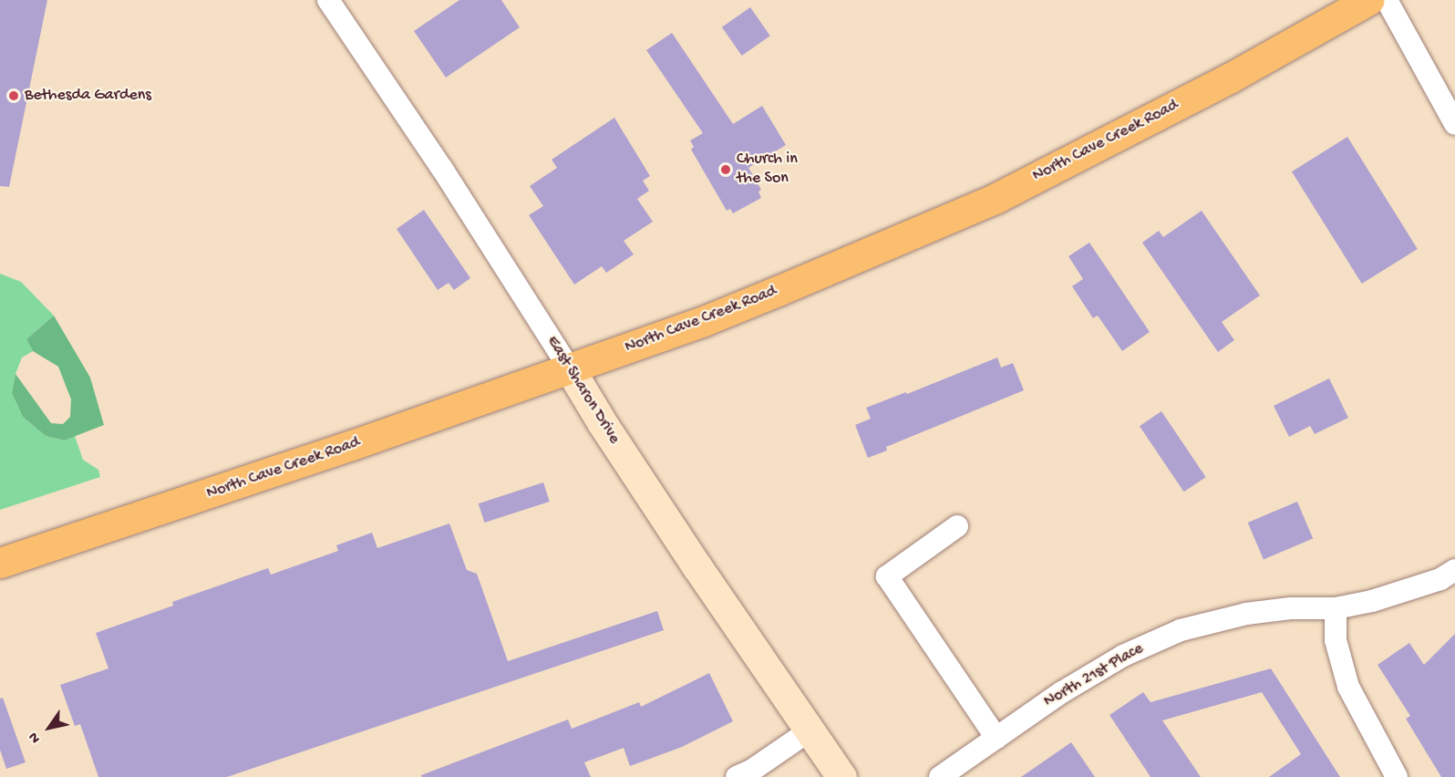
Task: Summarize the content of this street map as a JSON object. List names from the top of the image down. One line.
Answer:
{"streets":{"main road":["North Cave Creek Road"],"street":["East Sharon Drive","North 21st Place"]},"crossings":[["North Cave Creek Road","East Sharon Drive"]],"places":["Bethesda Gardens","Church in the Son"],"north":"bottom left"}
